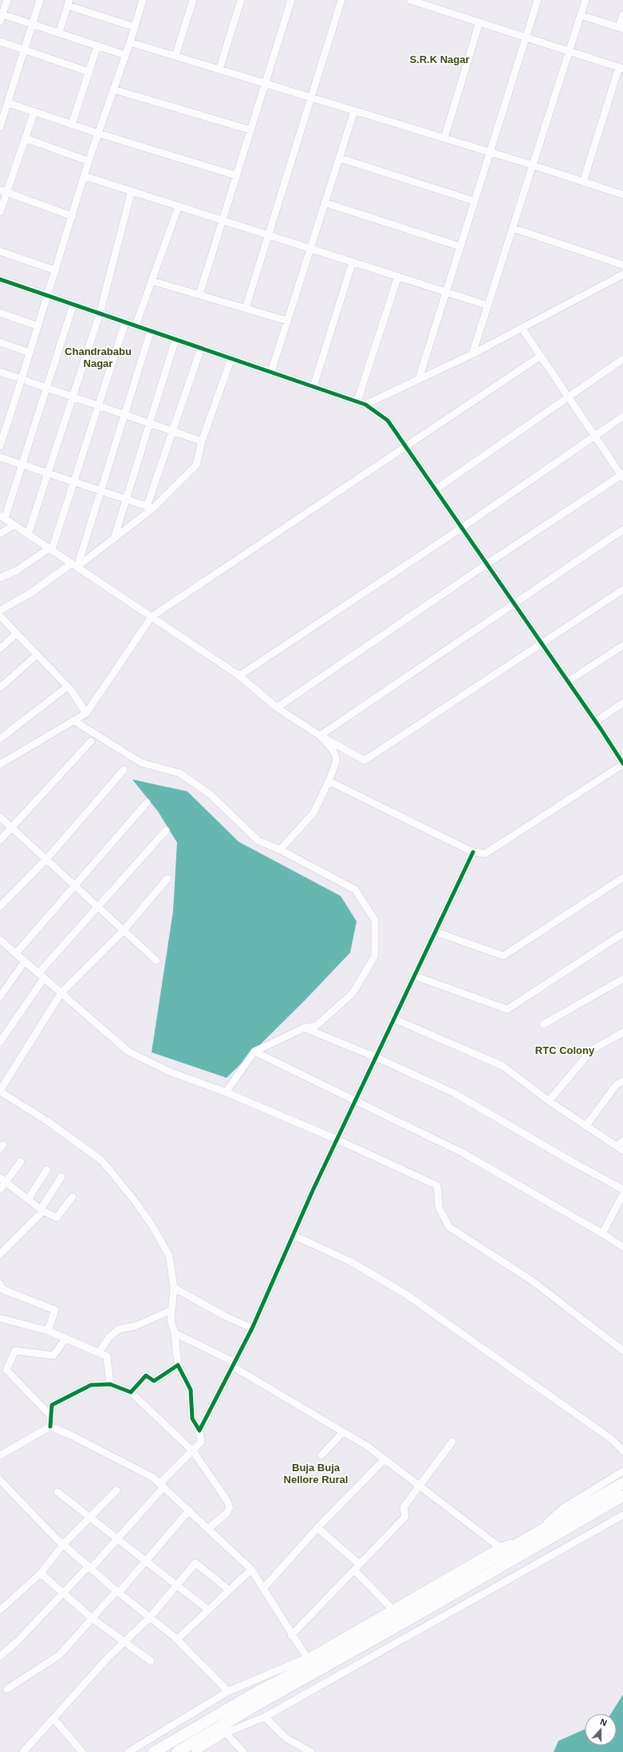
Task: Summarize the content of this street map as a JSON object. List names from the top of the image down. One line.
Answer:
{"districts":["S.R.K Nagar","Chandrababu Nagar","RTC Colony","Buja Buja Nellore Rural"],"north":"top"}
